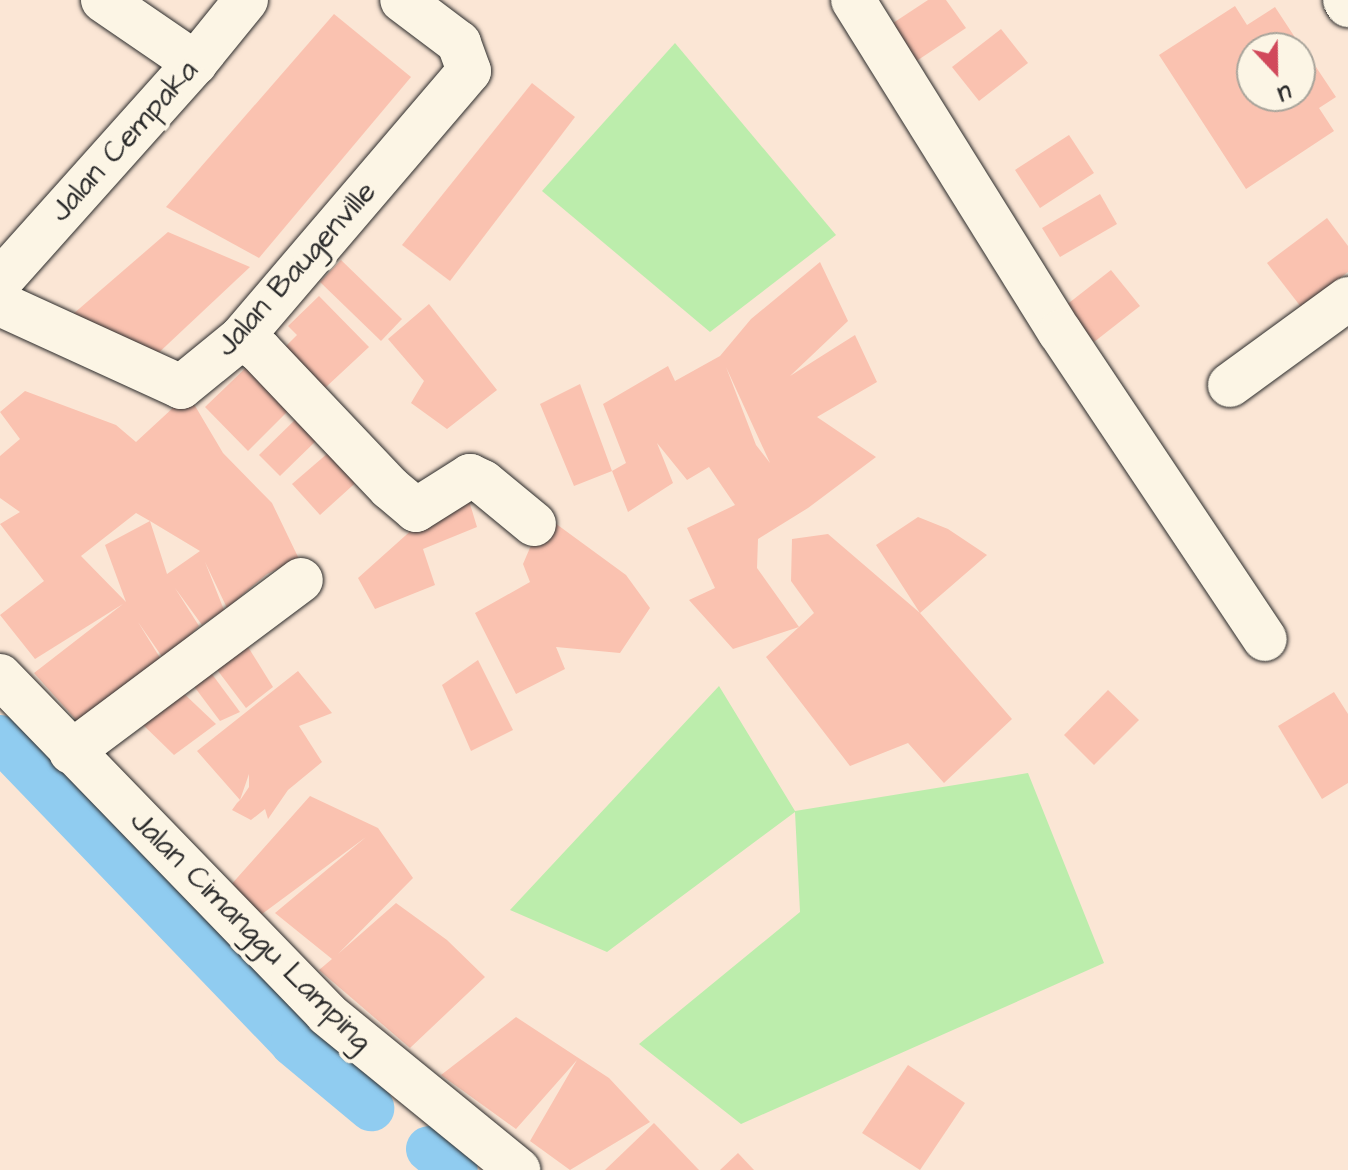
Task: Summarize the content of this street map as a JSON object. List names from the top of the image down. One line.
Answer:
{"streets":{"street":["Jalan Cempaka","Jalan Baugenville","Jalan Cimanggu Lamping"]},"north":"bottom"}
